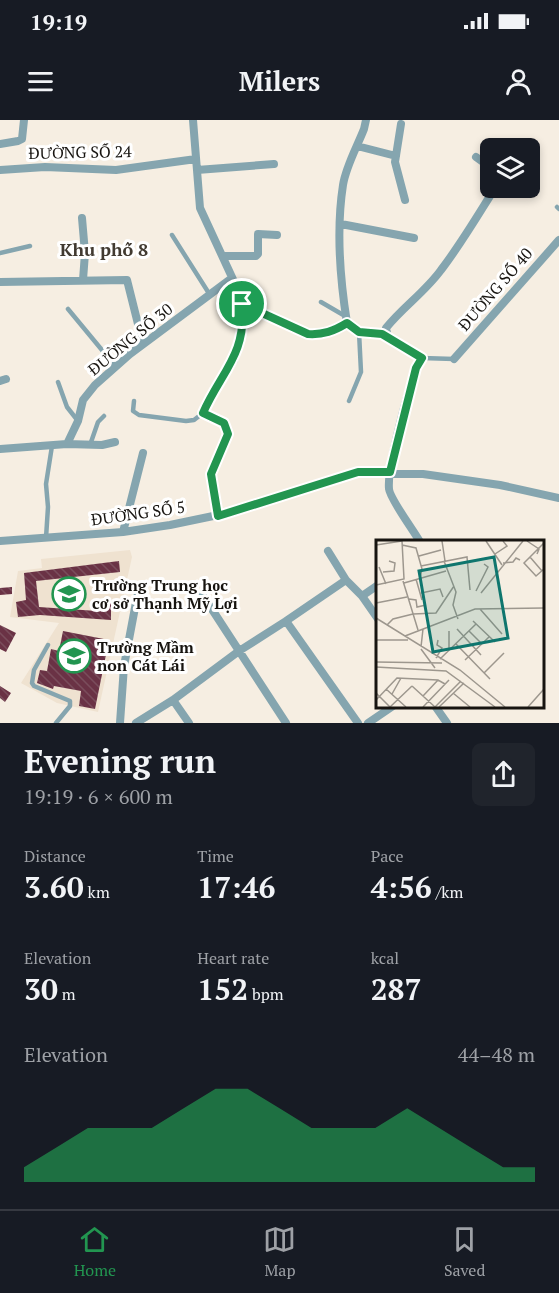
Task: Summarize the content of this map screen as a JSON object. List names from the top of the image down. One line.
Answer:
{"streets":{"street":["ĐƯỜNG SỐ 24","ĐƯỜNG SỐ 40","ĐƯỜNG SỐ 30","ĐƯỜNG SỐ 5"]},"districts":["Khu phố 8"],"places":{"school or university":["Trường Trung học cơ sở Thạnh Mỹ Lợi","Trường Mầm non Cát Lái"]},"page":{"status":"19:19","header":"Milers","heading":["Evening run","19:19 · 6 × 600 m"],"stats":[["Distance","3.60 km"],["Time","17:46"],["Pace","4:56 /km"],["Elevation","30 m"],["Heart rate","152 bpm"],["kcal","287"]],"chart":["Elevation","44–48 m"],"tabs":["Home","Map","Saved"]}}
